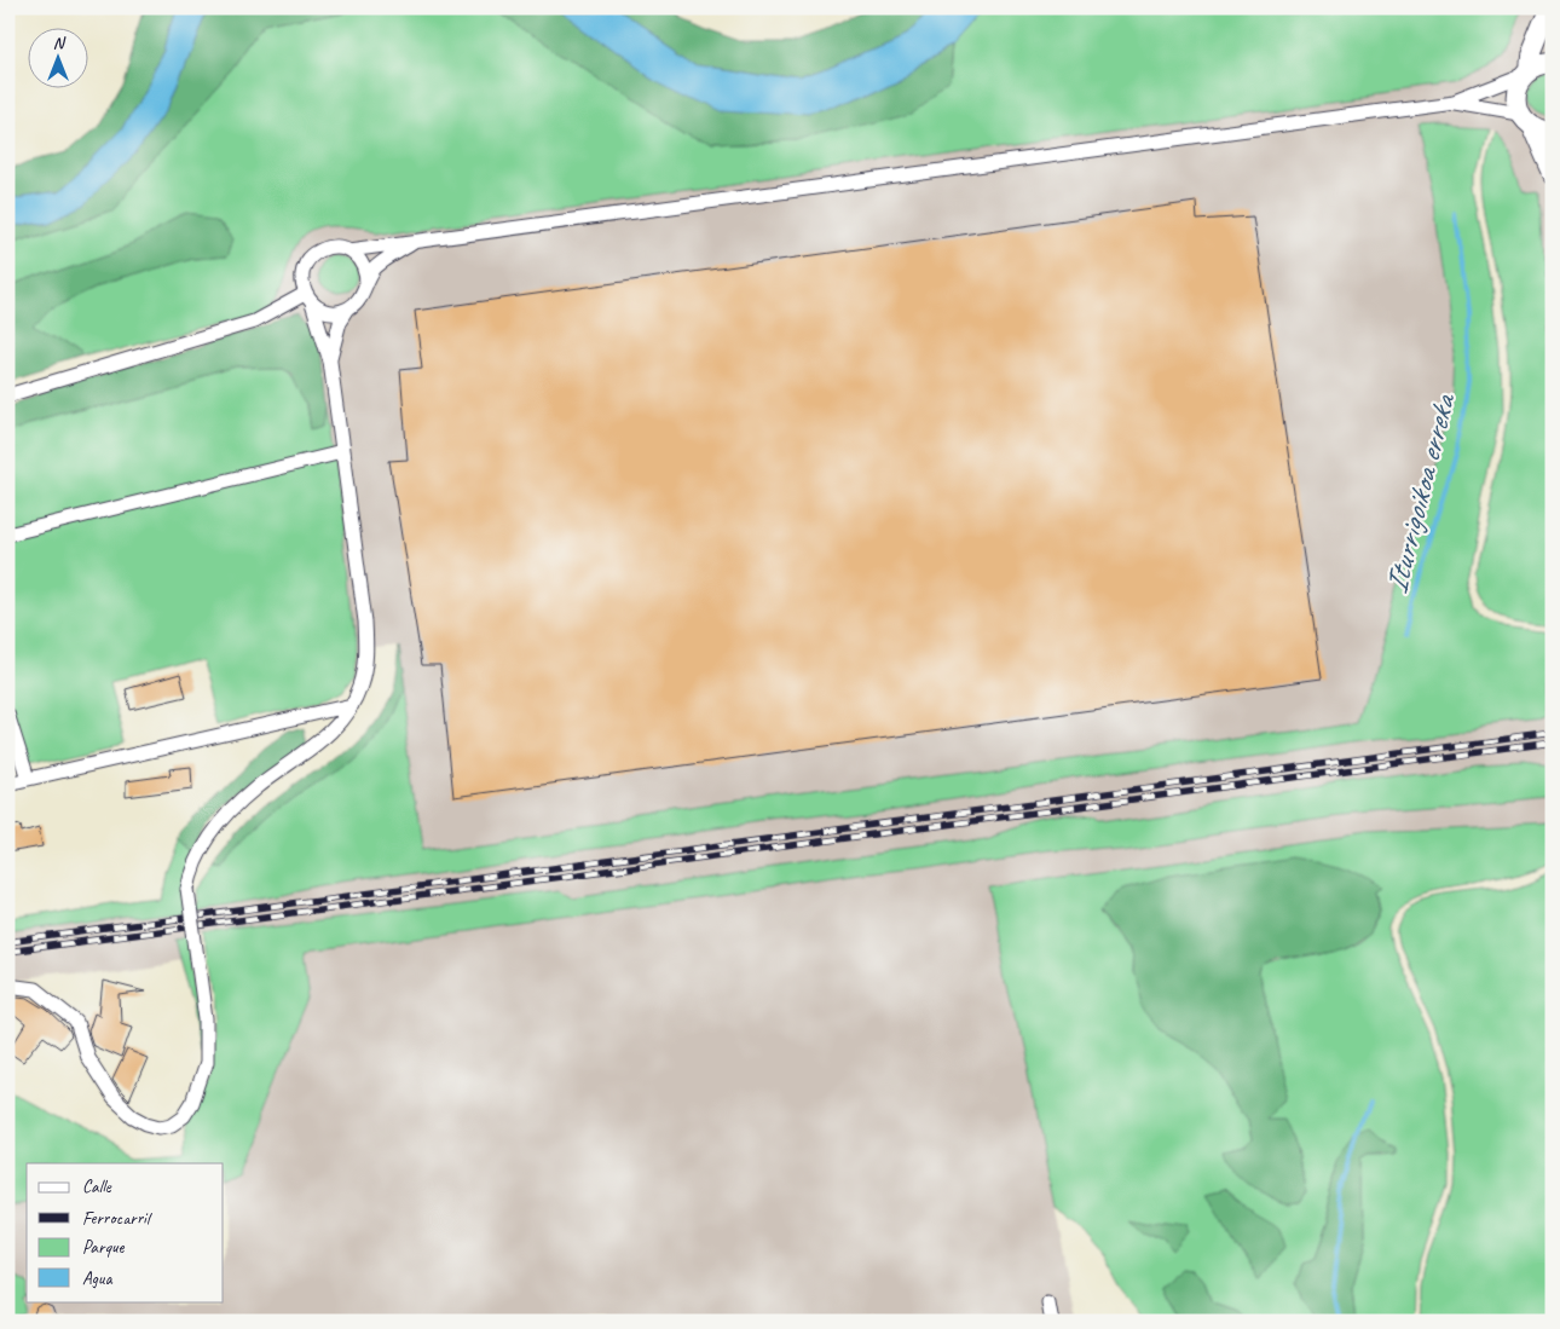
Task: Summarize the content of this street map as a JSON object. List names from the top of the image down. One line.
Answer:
{"water":["Iturrigoikoa erreka"],"legend":["Calle","Ferrocarril","Parque","Agua"],"north":"top"}
